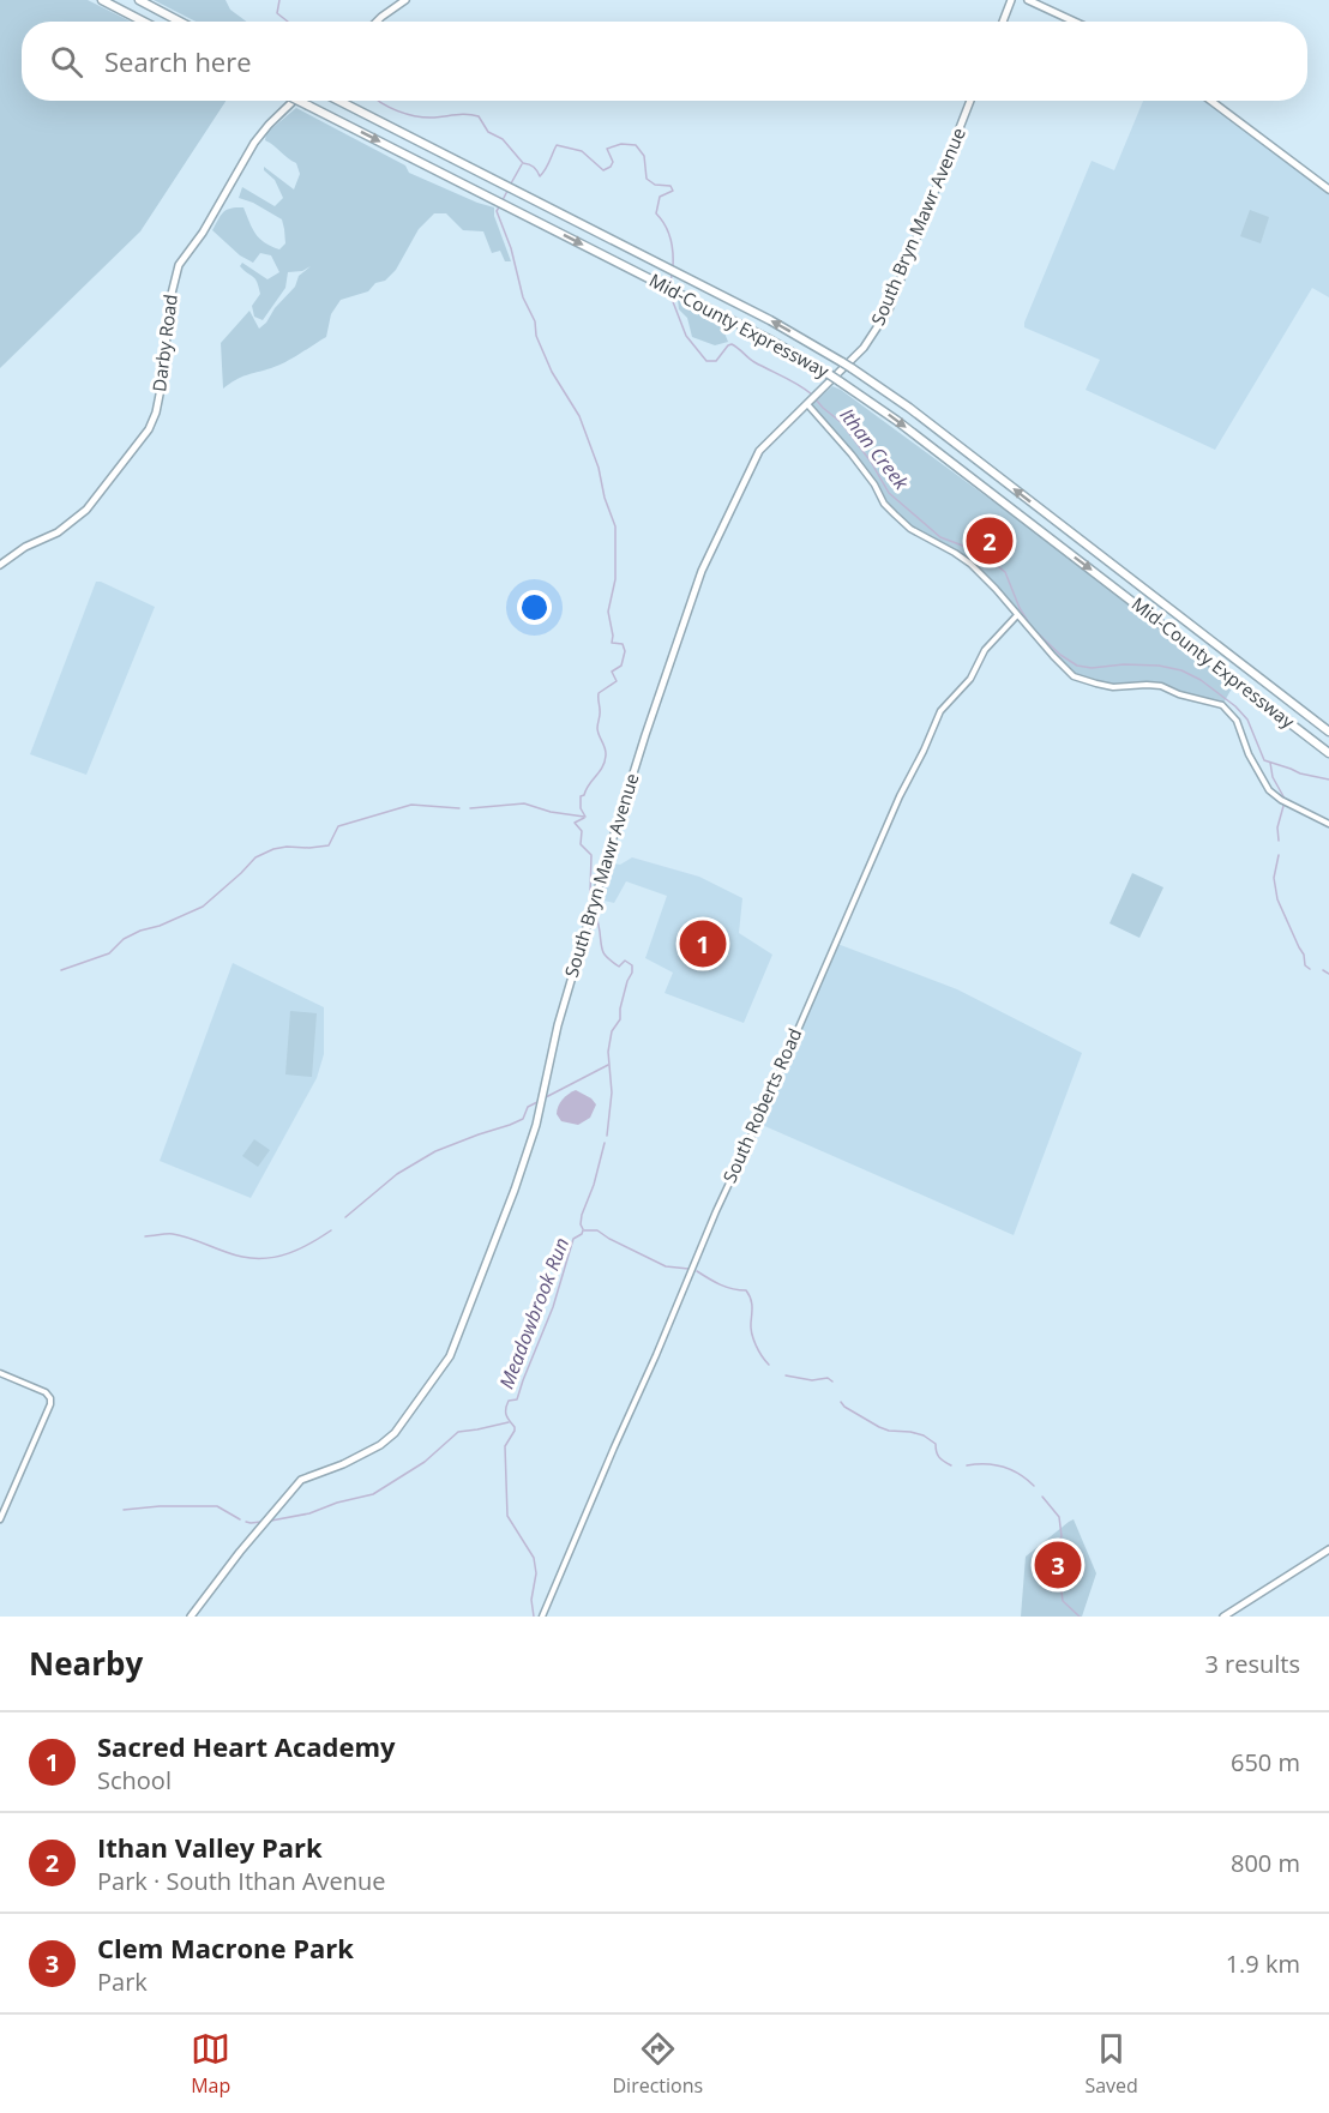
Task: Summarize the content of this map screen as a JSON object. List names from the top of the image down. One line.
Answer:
{"streets":{"highway":["Mid-County Expressway"],"main road":["South Bryn Mawr Avenue","Darby Road"],"street":["South Roberts Road"]},"water":["Ithan Creek","Meadowbrook Run"],"page":{"search":"Search here","pins":["2","1","3"],"heading":["Nearby","3 results"],"list":[{"mark":"1","name":"Sacred Heart Academy","note":"School","value":"650 m"},{"mark":"2","name":"Ithan Valley Park","note":"Park · South Ithan Avenue","value":"800 m"},{"mark":"3","name":"Clem Macrone Park","note":"Park","value":"1.9 km"}],"nav":["Map","Directions","Saved"]}}
